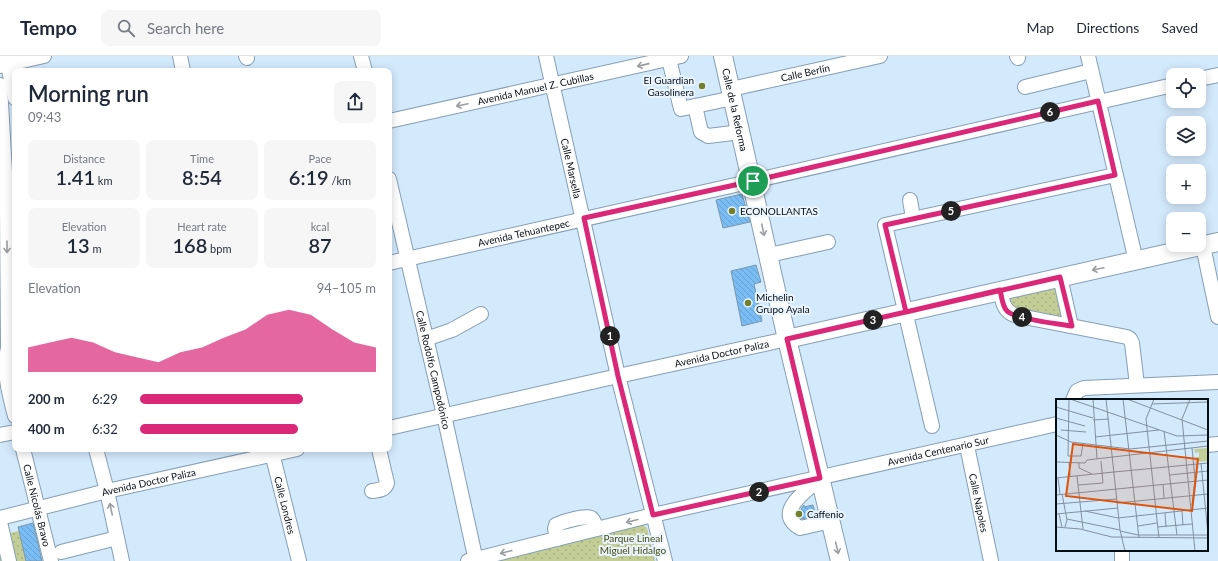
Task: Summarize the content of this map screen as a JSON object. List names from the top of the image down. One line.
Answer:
{"streets":{"main road":["Calle de la Reforma","Avenida Doctor Paliza"],"street":["Calle Berlín","Avenida Manuel Z. Cubillas","Calle Marsella","Avenida Tehuantepec","Calle Rodolfo Campodónico","Avenida Centenario Sur","Calle Nápoles","Calle Nicolás Bravo","Calle Londres"]},"crossings":[["Calle Berlín","Calle de la Reforma"],["Avenida Manuel Z. Cubillas","Calle Marsella"],["Calle de la Reforma","Avenida Tehuantepec"],["Calle de la Reforma","Avenida Doctor Paliza"],["Calle de la Reforma","Avenida Centenario Sur"],["Calle Marsella","Avenida Tehuantepec"],["Calle Marsella","Avenida Doctor Paliza"],["Calle Marsella","Avenida Centenario Sur"],["Avenida Tehuantepec","Calle Rodolfo Campodónico"],["Avenida Doctor Paliza","Calle Rodolfo Campodónico"],["Avenida Doctor Paliza","Calle Nicolás Bravo"],["Avenida Doctor Paliza","Calle Londres"],["Calle Rodolfo Campodónico","Avenida Centenario Sur"],["Avenida Centenario Sur","Calle Nápoles"]],"one_way":["Avenida Manuel Z. Cubillas"],"parks":["Parque Lineal Miguel Hidalgo"],"places":["El Guardian Gasolinera","ECONOLLANTAS","Michelin Grupo Ayala","Caffenio"],"page":{"header":"Tempo","search":"Search here","nav":["Map","Directions","Saved"],"map_buttons":["+","−"],"heading":["Morning run","09:43"],"pins":["6","5","4","3","1","2"],"stats":[["Distance","1.41 km"],["Time","8:54"],["Pace","6:19 /km"],["Elevation","13 m"],["Heart rate","168 bpm"],["kcal","87"]],"chart":["Elevation","94–105 m"],"list":[{"name":"200 m","note":"6:29"},{"name":"400 m","note":"6:32"}]}}
